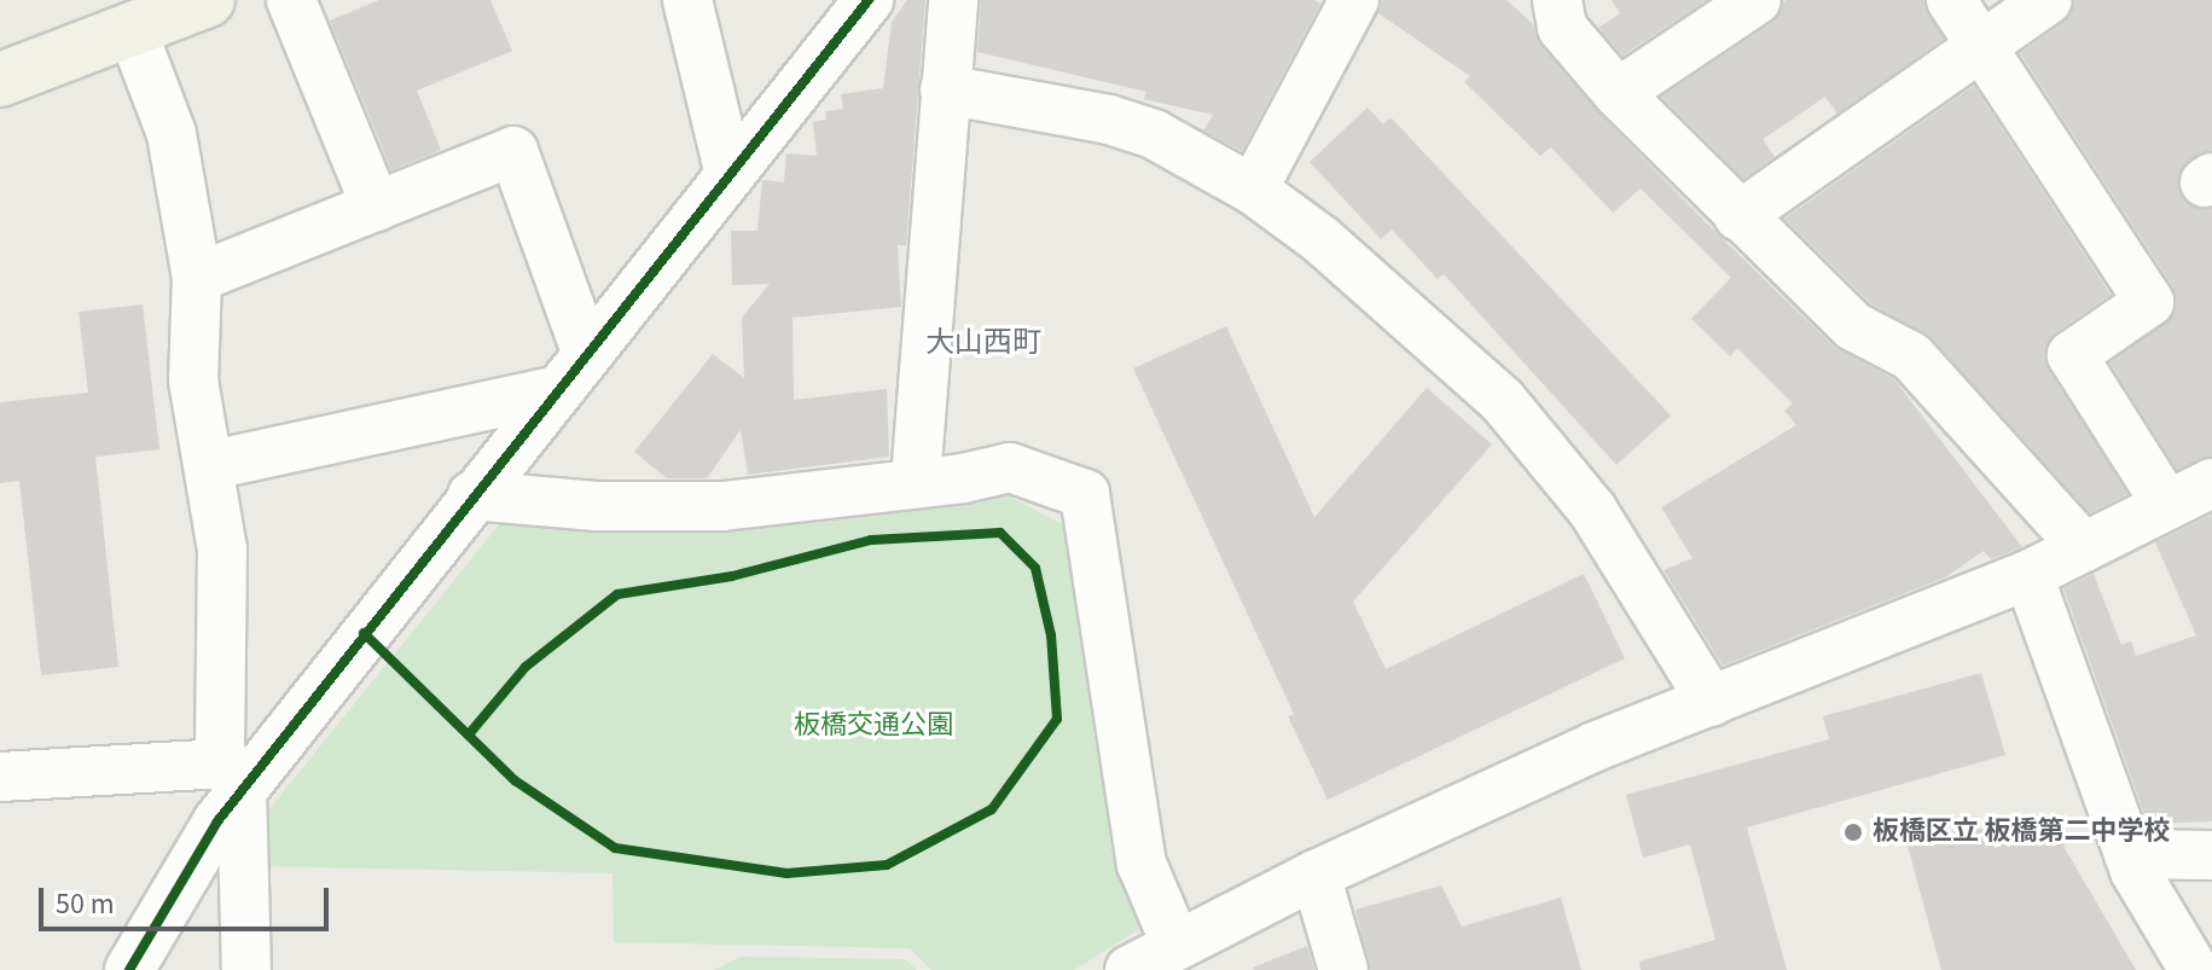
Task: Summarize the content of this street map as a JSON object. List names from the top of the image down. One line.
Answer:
{"districts":["大山西町"],"parks":["板橋交通公園"],"places":["板橋区立 板橋第二中学校"],"scale_bar":"50 m"}
